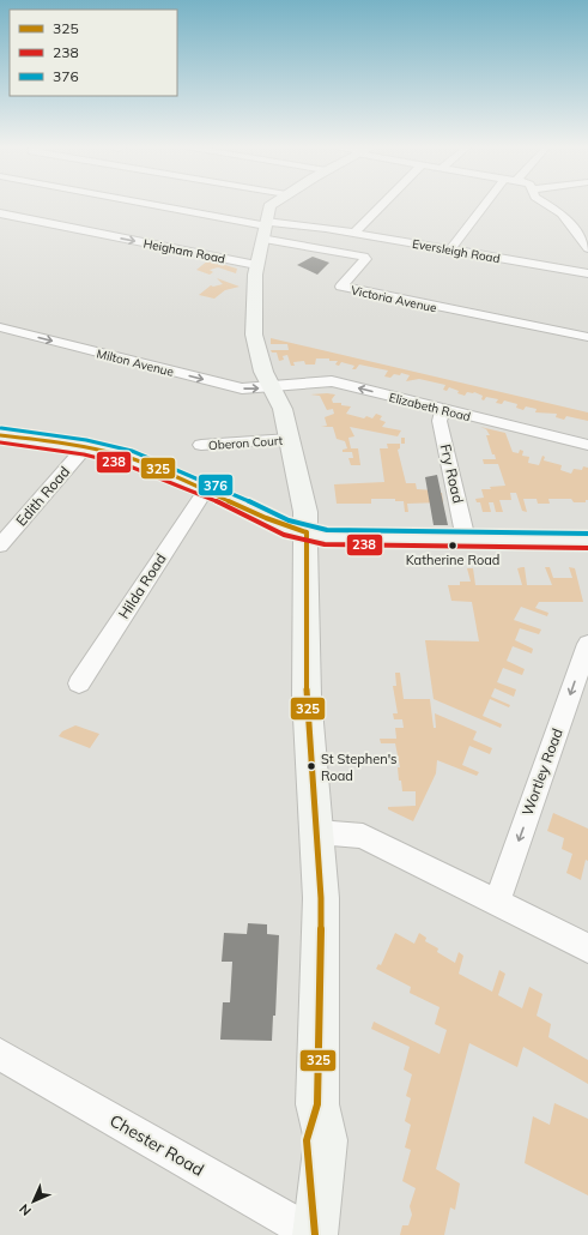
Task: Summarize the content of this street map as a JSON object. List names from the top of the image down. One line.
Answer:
{"streets":{"street":["Heigham Road","Eversleigh Road","Victoria Avenue","Milton Avenue","Elizabeth Road","Oberon Court","Fry Road","Edith Road","Hilda Road","Wortley Road","Chester Road"]},"crossings":[["Eversleigh Road","Victoria Avenue"],["Milton Avenue","Elizabeth Road"],["Elizabeth Road","Fry Road"]],"one_way":["Elizabeth Road","Wortley Road"],"places":["Katherine Road","St Stephen's Road"],"lines":["transit line 376","transit line 325","transit line 238"],"legend":["325","238","376"],"north":"bottom left"}
